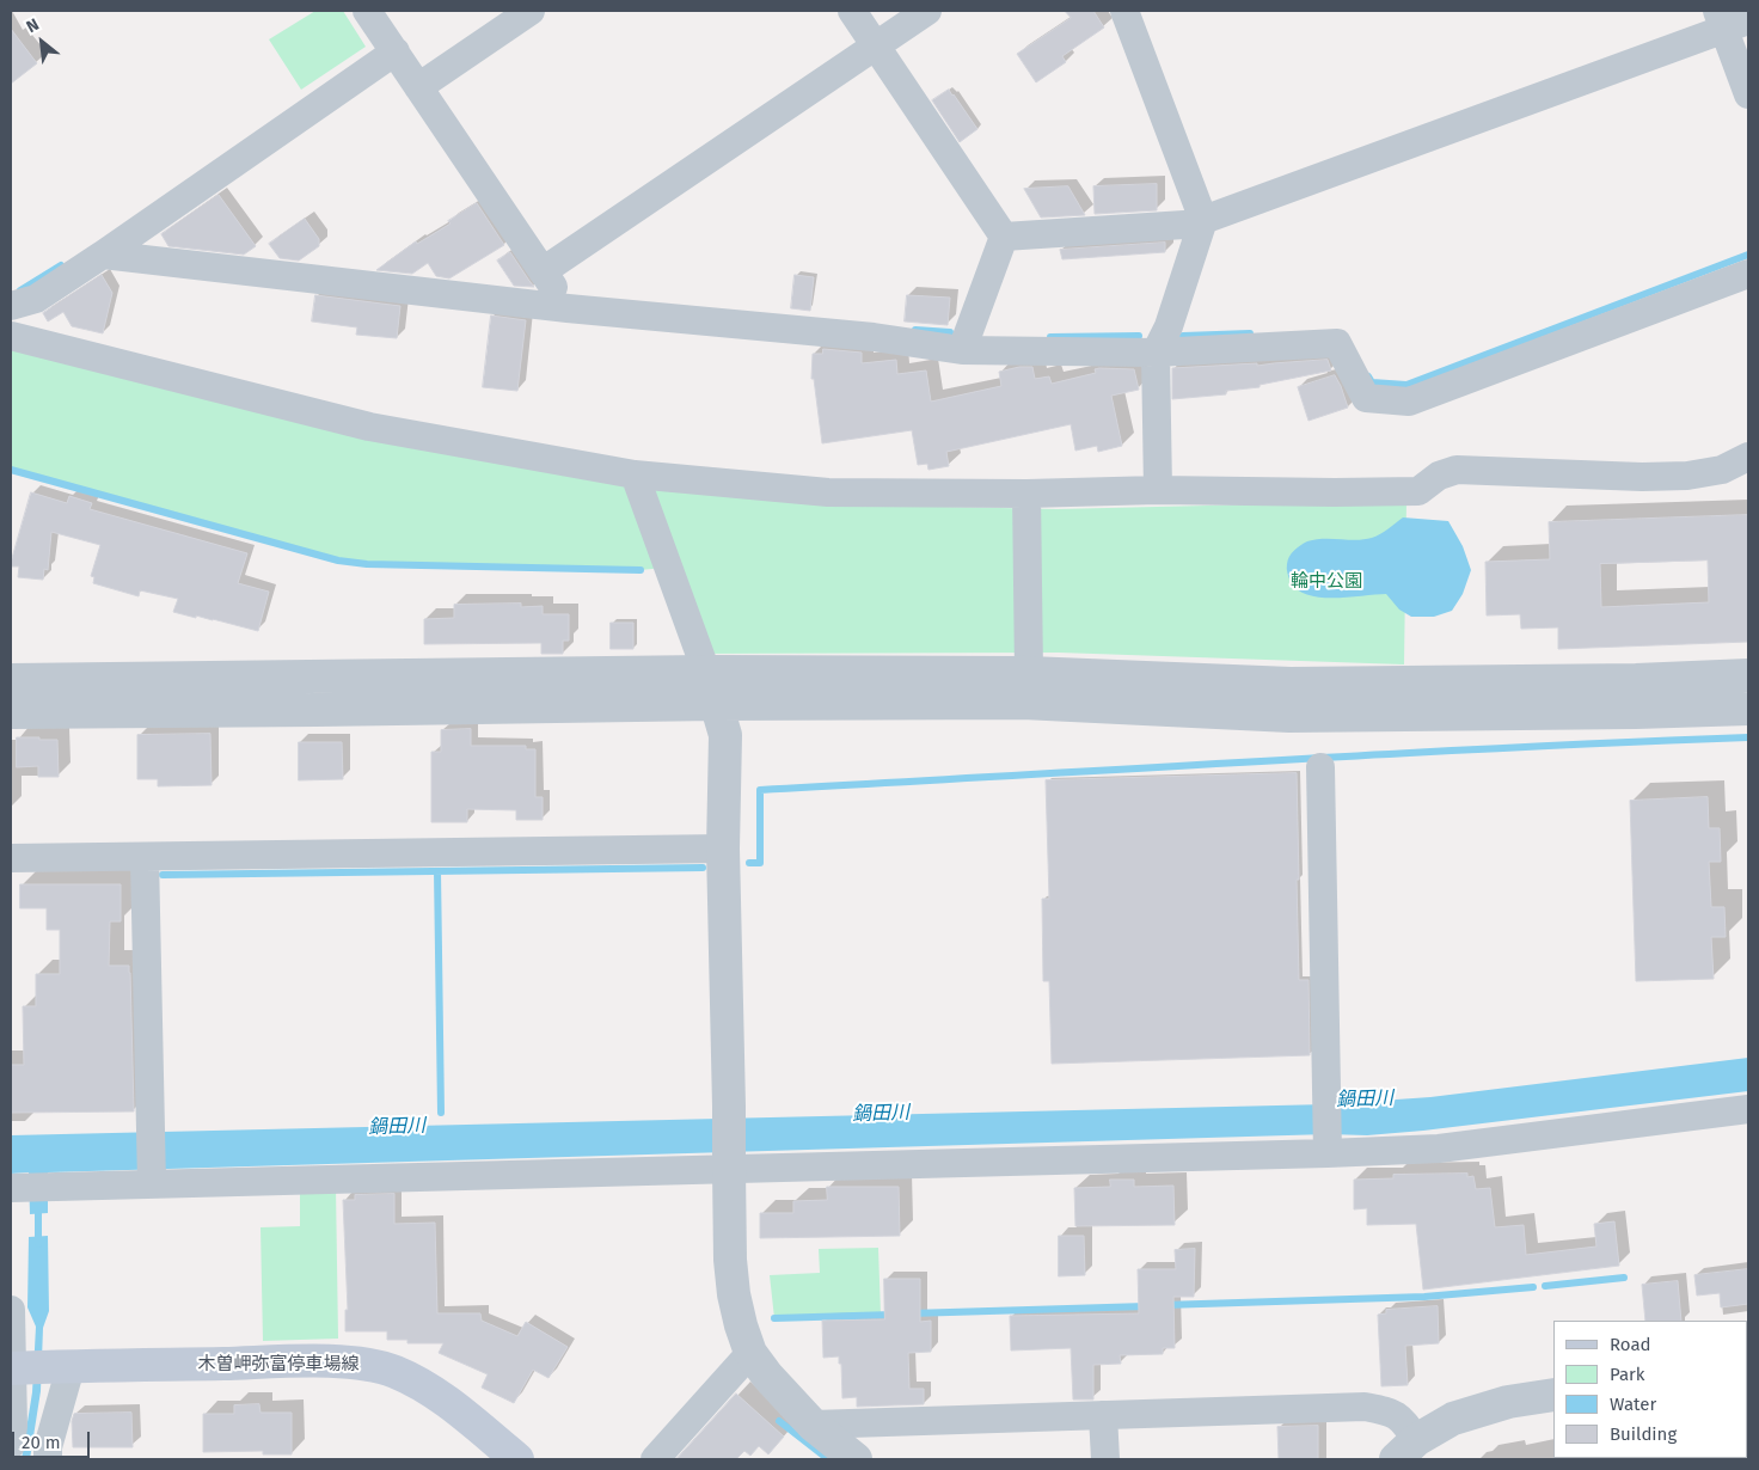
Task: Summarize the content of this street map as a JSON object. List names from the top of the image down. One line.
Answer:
{"streets":{"main road":["木曽岬弥富停車場線"]},"water":["鍋田川"],"parks":["輪中公園"],"legend":["Road","Park","Water","Building"],"scale_bar":"20 m","north":"top left"}
